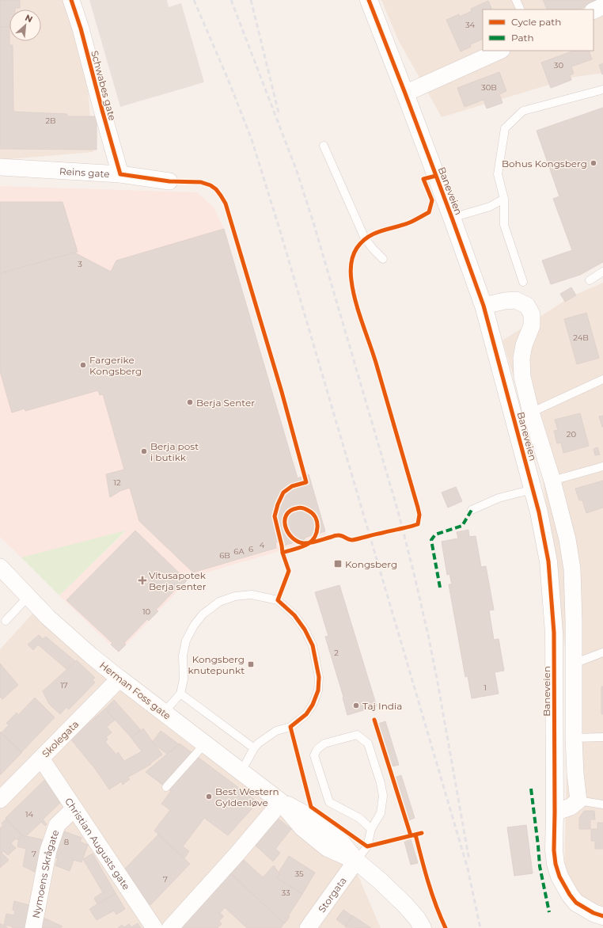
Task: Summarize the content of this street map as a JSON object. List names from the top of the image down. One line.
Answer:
{"streets":{"main road":["Baneveien","Herman Foss gate"],"street":["Schwabes gate","Reins gate","Skolegata","Christian Augusts gate","Nymoens Skrågate","Storgata"]},"crossings":[["Schwabes gate","Reins gate"],["Herman Foss gate","Skolegata"],["Herman Foss gate","Storgata"],["Skolegata","Christian Augusts gate"],["Christian Augusts gate","Nymoens Skrågate"]],"places":{"other":["Bohus Kongsberg","Fargerike Kongsberg","Berja Senter","Berja post i butikk","Taj India","Best Western Gyldenløve"],"transit":["Kongsberg","Kongsberg knutepunkt"],"health":["Vitusapotek Berja senter"]},"house_numbers":["34","30","30B","2B","3","24B","20","12","4","6","6A","6B","10","2","17","1","14","8","7","35","7","33"],"legend":["Cycle path","Path"],"north":"top right"}
